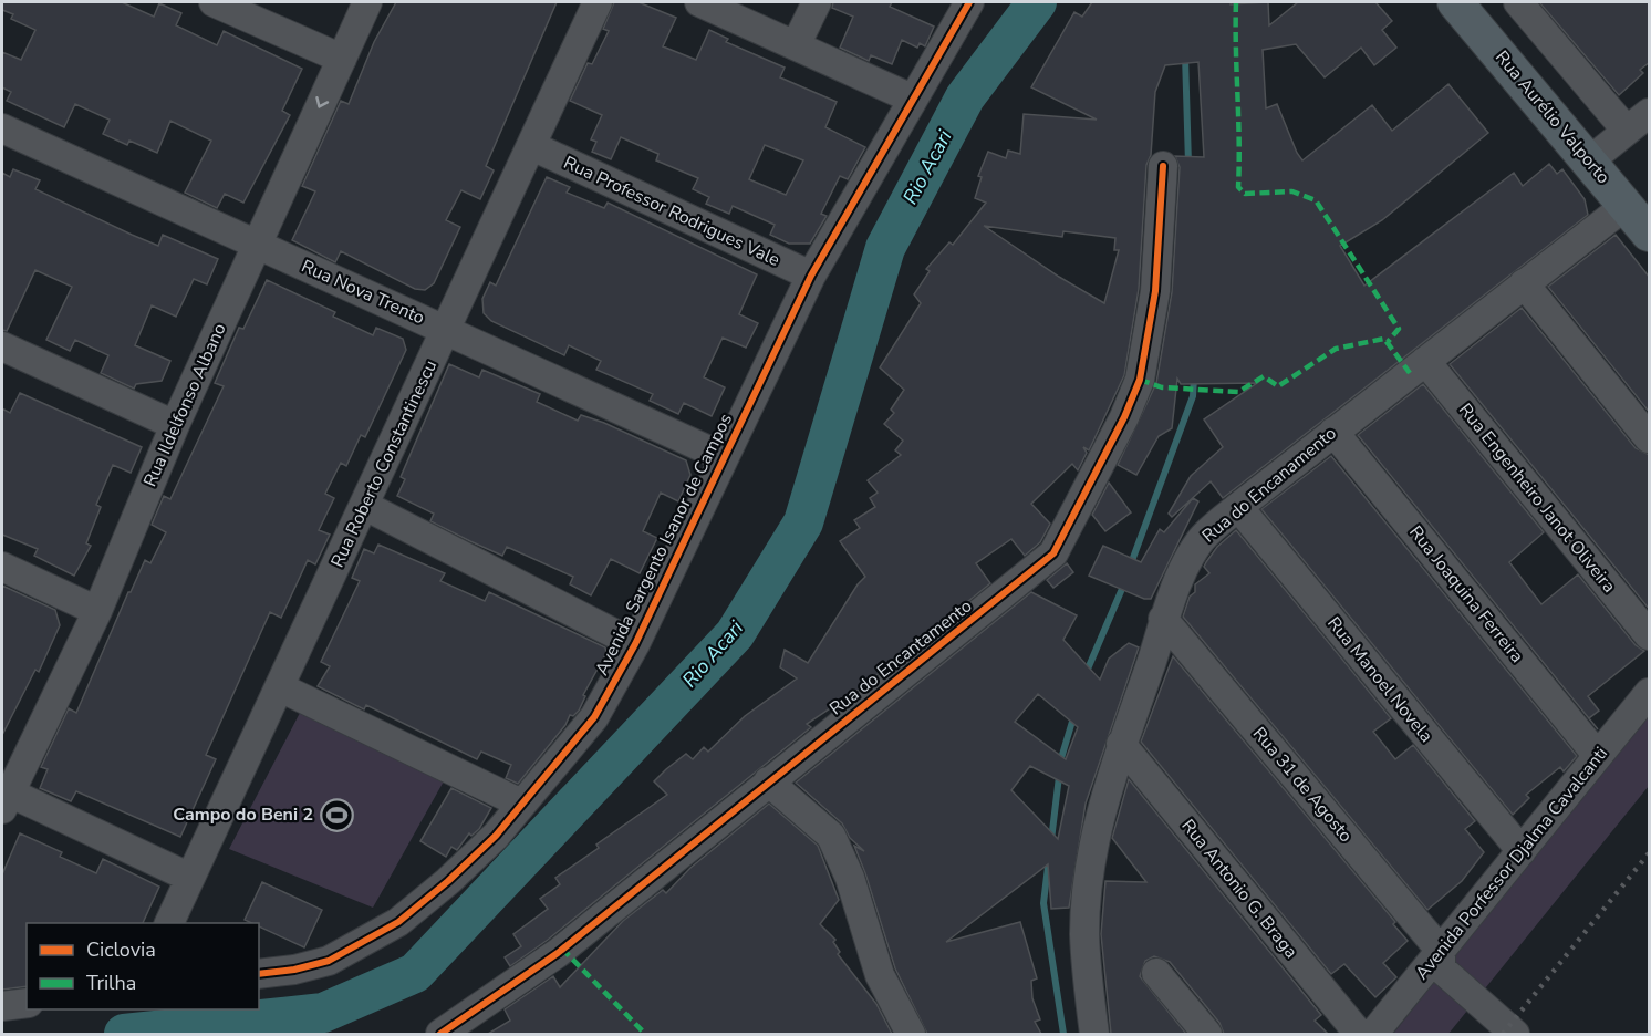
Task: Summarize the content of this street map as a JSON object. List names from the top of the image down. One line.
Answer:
{"streets":{"main road":["Rua Aurélio Valporto"],"street":["Rua Professor Rodrigues Vale","Rua Nova Trento","Rua Ildelfonso Albano","Rua Roberto Constantinescu","Rua do Encanamento","Rua Engenheiro Janot Oliveira","Avenida Sargento Isanor de Campos","Rua Joaquina Ferreira","Rua do Encantamento","Rua Manoel Novela","Rua 31 de Agosto","Avenida Porfessor Djalma Cavalcanti","Rua Antonio G. Braga"]},"crossings":[["Rua Aurélio Valporto","Rua do Encanamento"],["Rua Professor Rodrigues Vale","Rua Roberto Constantinescu"],["Rua Professor Rodrigues Vale","Avenida Sargento Isanor de Campos"],["Rua Nova Trento","Rua Ildelfonso Albano"],["Rua Nova Trento","Rua Roberto Constantinescu"],["Rua Nova Trento","Avenida Sargento Isanor de Campos"],["Rua do Encanamento","Rua Engenheiro Janot Oliveira"],["Rua do Encanamento","Rua Joaquina Ferreira"],["Rua do Encanamento","Rua Manoel Novela"],["Rua do Encanamento","Rua 31 de Agosto"],["Rua do Encanamento","Rua Antonio G. Braga"],["Rua Joaquina Ferreira","Avenida Porfessor Djalma Cavalcanti"],["Rua Manoel Novela","Avenida Porfessor Djalma Cavalcanti"],["Rua 31 de Agosto","Avenida Porfessor Djalma Cavalcanti"]],"water":["Rio Acari"],"places":{"sports":["Campo do Beni 2"]},"legend":["Ciclovia","Trilha"]}
